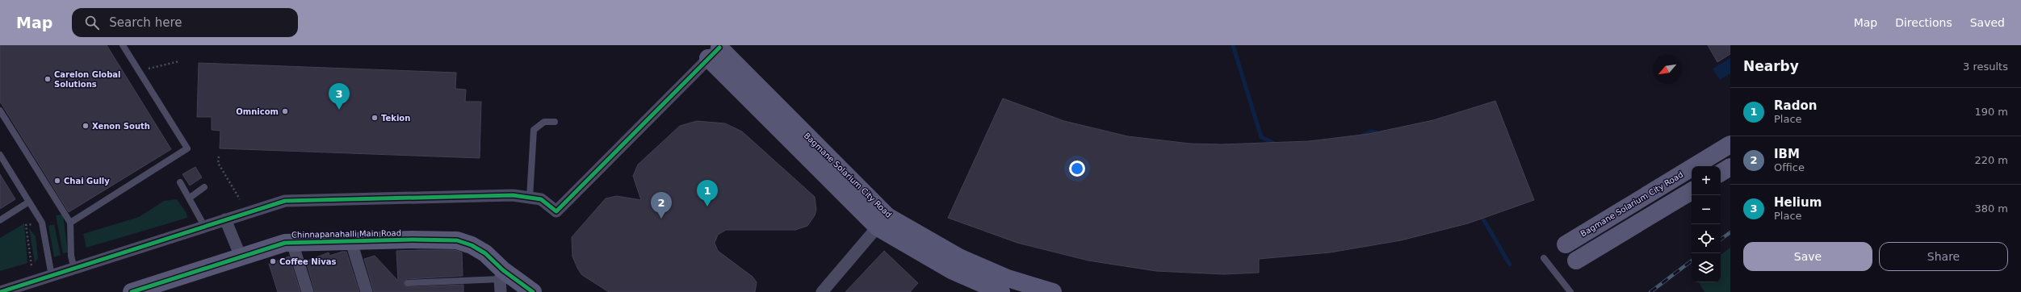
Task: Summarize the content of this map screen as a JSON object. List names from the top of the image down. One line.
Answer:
{"streets":{"street":["Bagmane Solarium City Road","Chinnapanahalli Main Road"]},"places":["Carelon Global Solutions","Omnicom","Tekion","Xenon South","Chai Gully","Coffee Nivas"],"north":"bottom left","page":{"header":"Map","search":"Search here","nav":["Map","Directions","Saved"],"heading":["Nearby","3 results"],"pins":["3","1","2"],"list":[{"mark":"1","name":"Radon","note":"Place","value":"190 m"},{"mark":"2","name":"IBM","note":"Office","value":"220 m"},{"mark":"3","name":"Helium","note":"Place","value":"380 m"}],"map_buttons":["+","−"],"buttons":["Save","Share"]}}
